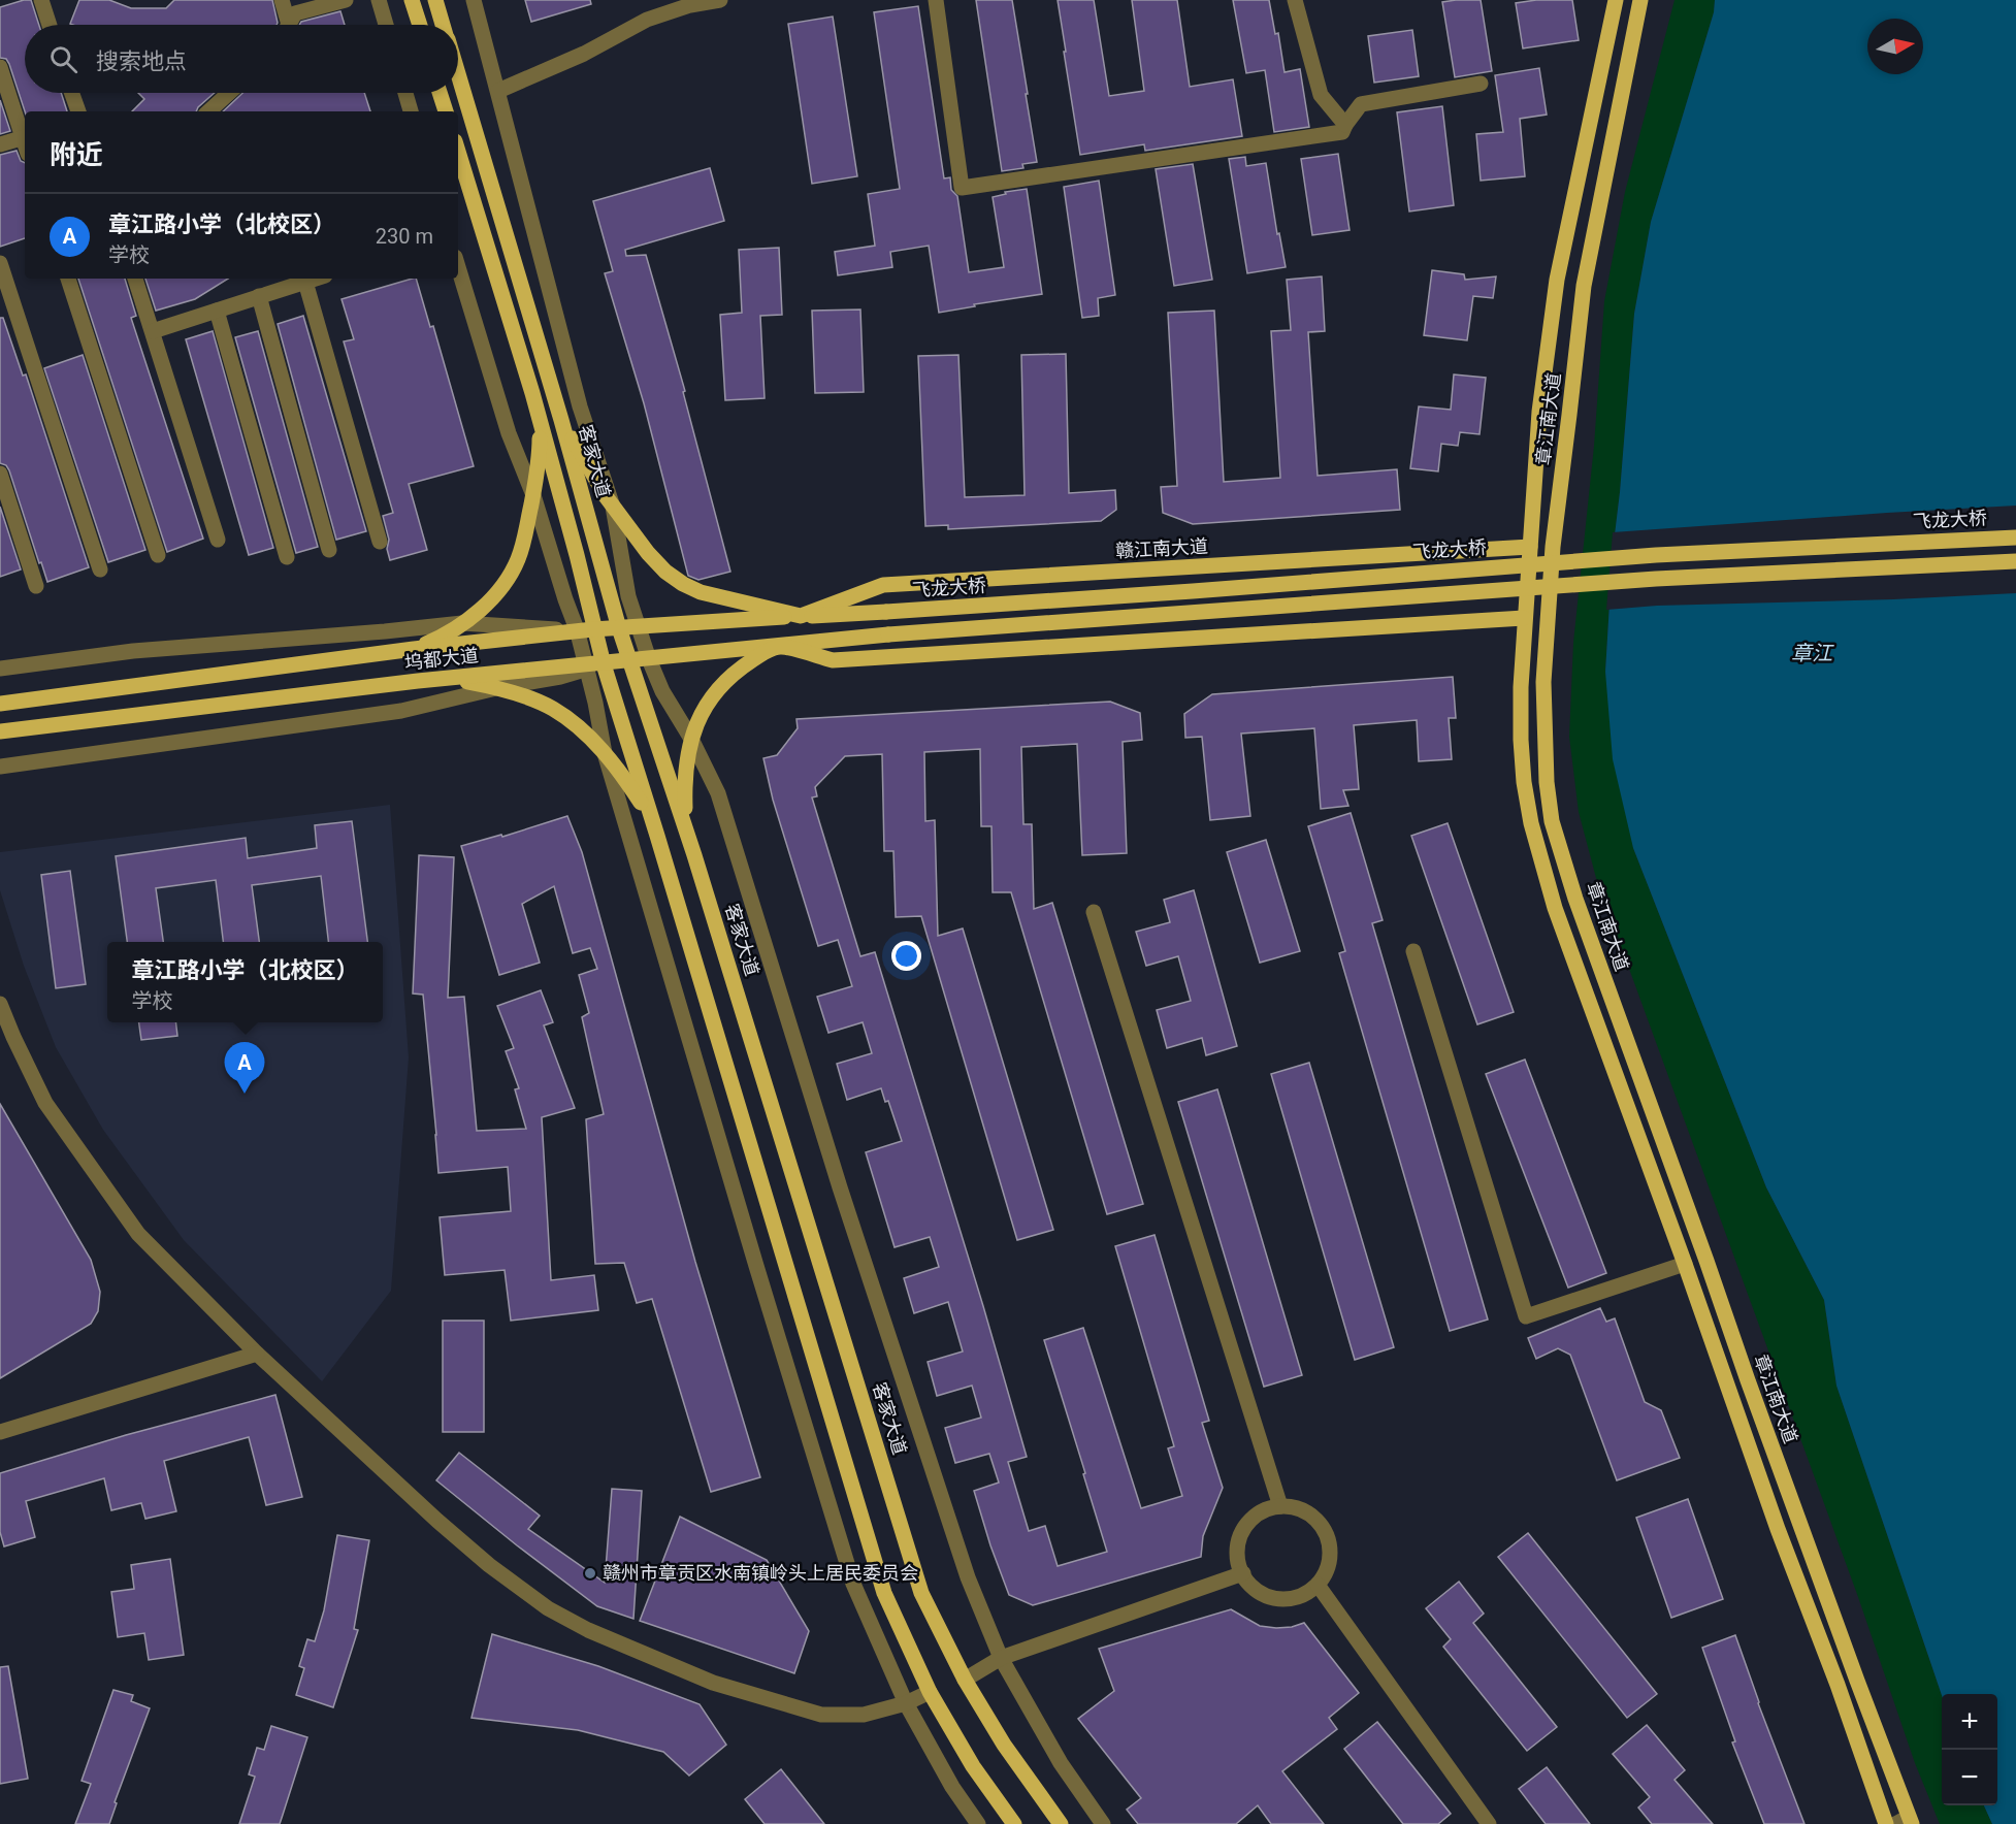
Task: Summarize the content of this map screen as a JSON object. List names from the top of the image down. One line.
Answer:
{"streets":{"main road":["章江南大道","客家大道","飞龙大桥","赣江南大道","坞都大道"]},"crossings":[["章江南大道","赣江南大道"],["客家大道","坞都大道"],["飞龙大桥","坞都大道"],["赣江南大道","坞都大道"]],"water":["章江"],"places":["赣州市章贡区水南镇岭头上居民委员会"],"north":"right","page":{"search":"搜索地点","heading":"附近","list":[{"mark":"A","name":"章江路小学（北校区）","note":"学校","value":"230 m"}],"popup":["章江路小学（北校区）","学校"],"pins":"A","map_buttons":["+","−"]}}
